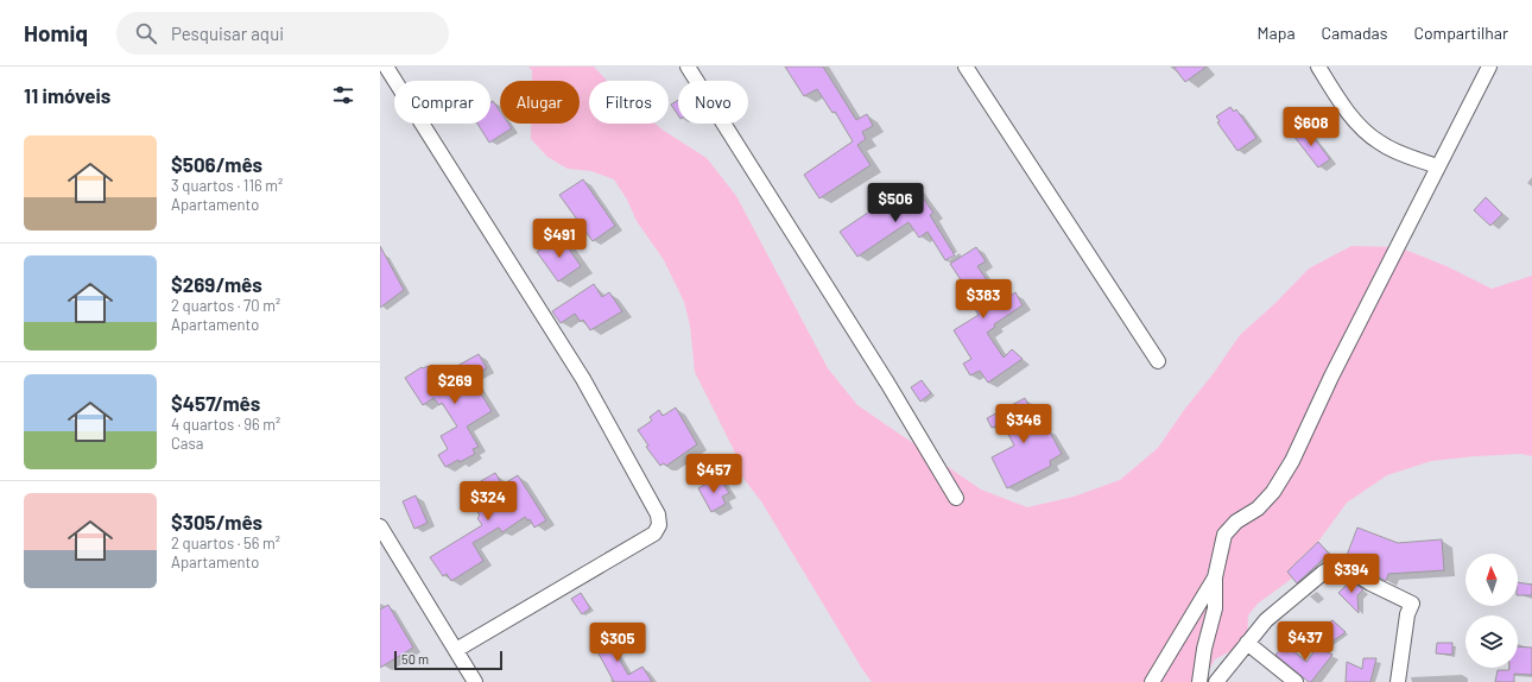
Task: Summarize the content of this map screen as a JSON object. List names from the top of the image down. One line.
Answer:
{"scale_bar":"50 m","north":"top","page":{"header":"Homiq","search":"Pesquisar aqui","nav":["Mapa","Camadas","Compartilhar"],"heading":"11 imóveis","chip":["Comprar","Alugar","Filtros","Novo"],"price":["$608","$506","$491","$383","$269","$346","$457","$324","$394","$437","$305"],"list":[{"name":"$506/mês","note":"3 quartos · 116 m² · Apartamento"},{"name":"$269/mês","note":"2 quartos · 70 m² · Apartamento"},{"name":"$457/mês","note":"4 quartos · 96 m² · Casa"},{"name":"$305/mês","note":"2 quartos · 56 m² · Apartamento"}],"scale":"50 m"}}
